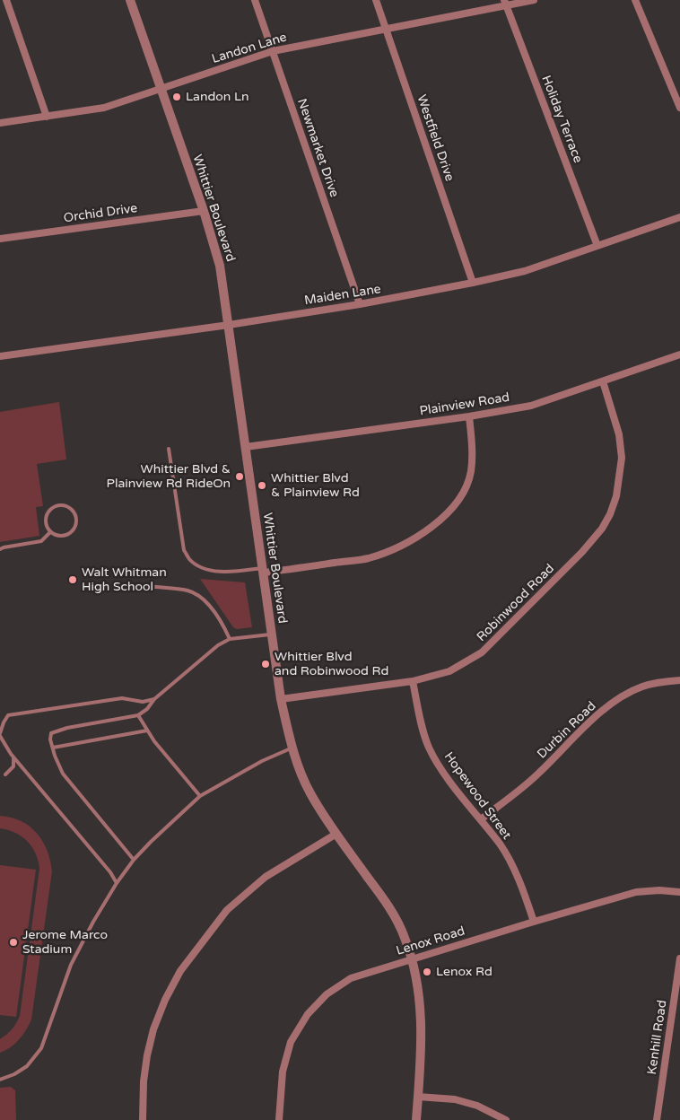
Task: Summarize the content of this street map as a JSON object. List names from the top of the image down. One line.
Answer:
{"streets":{"street":["Landon Lane","Holiday Terrace","Westfield Drive","Newmarket Drive","Whittier Boulevard","Orchid Drive","Maiden Lane","Plainview Road","Robinwood Road","Durbin Road","Hopewood Street","Lenox Road","Kenhill Road"]},"crossings":[["Landon Lane","Holiday Terrace"],["Landon Lane","Westfield Drive"],["Landon Lane","Newmarket Drive"],["Landon Lane","Whittier Boulevard"],["Holiday Terrace","Maiden Lane"],["Westfield Drive","Maiden Lane"],["Newmarket Drive","Maiden Lane"],["Whittier Boulevard","Orchid Drive"],["Whittier Boulevard","Maiden Lane"],["Whittier Boulevard","Plainview Road"],["Whittier Boulevard","Robinwood Road"],["Whittier Boulevard","Lenox Road"],["Plainview Road","Robinwood Road"],["Robinwood Road","Hopewood Street"],["Durbin Road","Hopewood Street"],["Hopewood Street","Lenox Road"]],"places":["Landon Ln","Whittier Blvd & Plainview Rd RideOn","Whittier Blvd & Plainview Rd","Walt Whitman High School","Whittier Blvd and Robinwood Rd","Jerome Marco Stadium","Lenox Rd"]}
